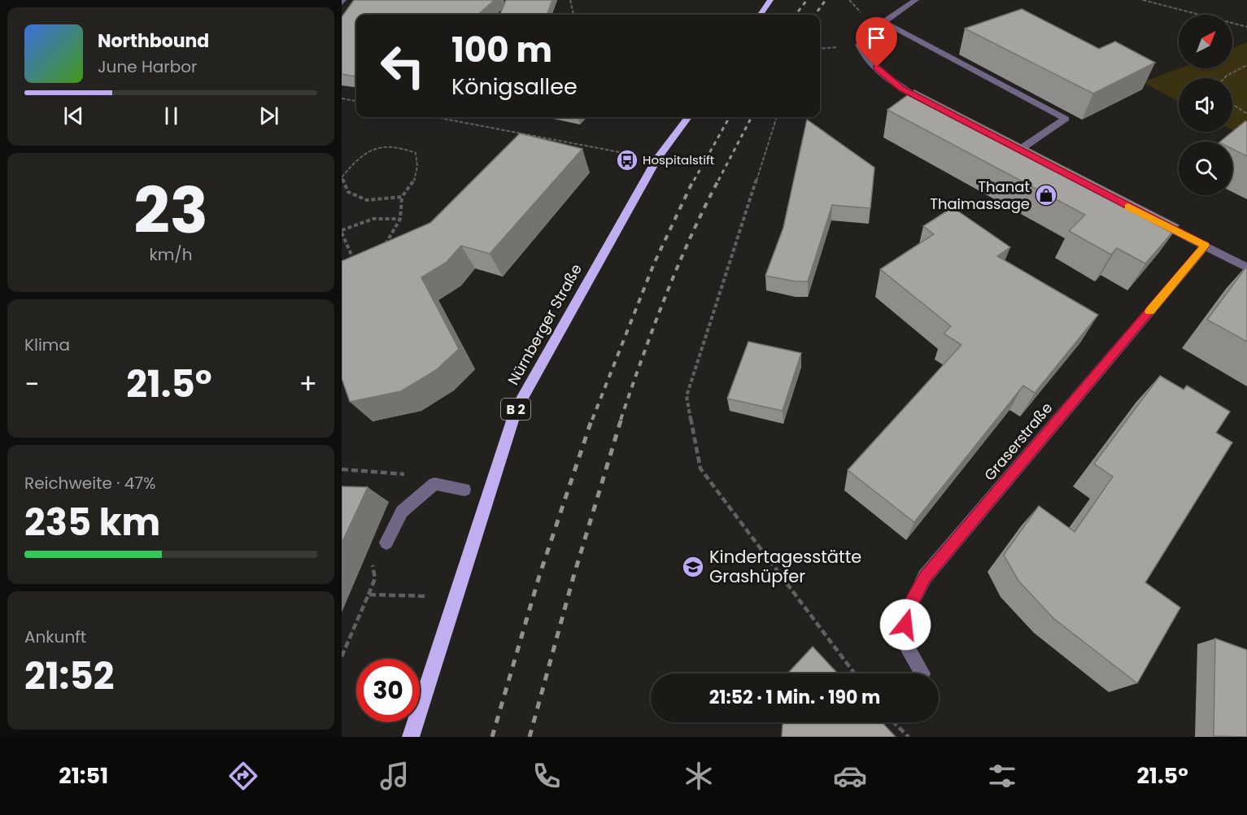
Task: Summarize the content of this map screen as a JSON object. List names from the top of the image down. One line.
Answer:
{"streets":{"main road":["Nürnberger Straße","B 2"],"street":["Graserstraße"]},"places":{"bus stop":["Hospitalstift"],"shop":["Thanat Thaimassage"],"school or university":["Kindertagesstätte Grashüpfer"]},"north":"top right","page":{"turn":["100 m","Königsallee"],"song":["Northbound","June Harbor"],"tile":[["23","km/h"],"Klima",["Reichweite · 47%","235 km"],["Ankunft","21:52"]],"heat":["−","21.5°","+"],"limit":"30","trip":"21:52 · 1 Min. · 190 m","tabs":["21:51","21.5°"]}}
